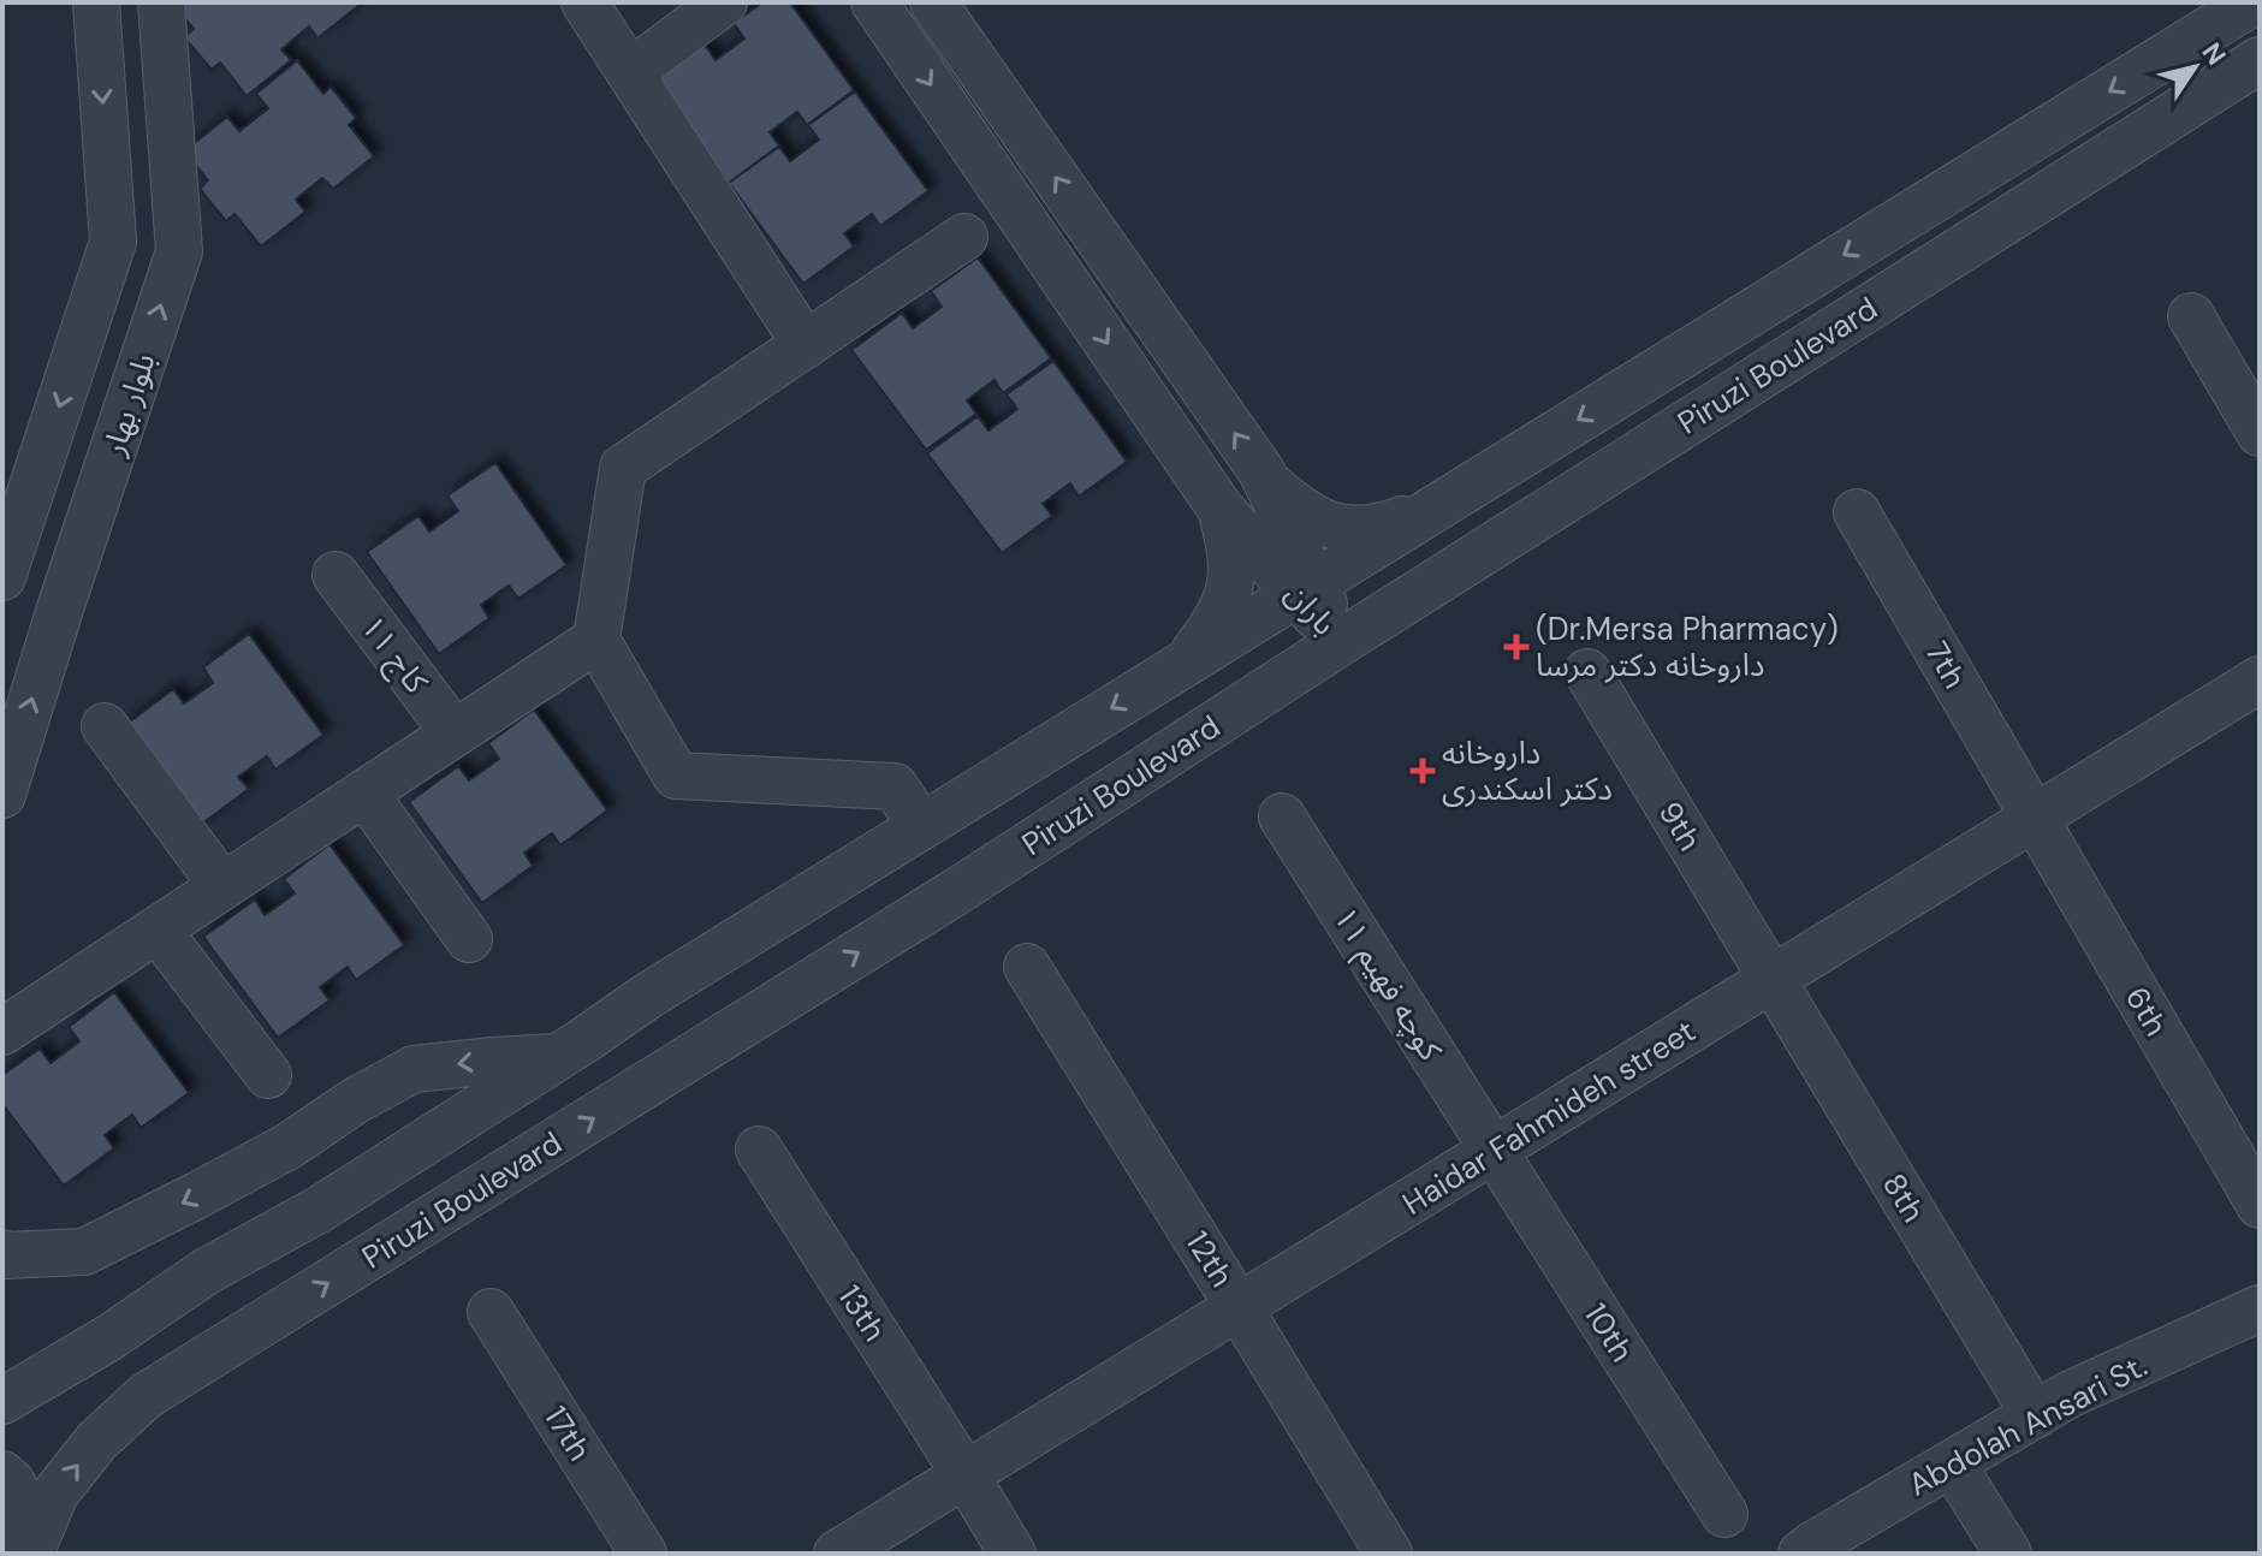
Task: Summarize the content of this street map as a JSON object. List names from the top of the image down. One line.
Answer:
{"streets":{"street":["Piruzi Boulevard","بلوار بهار","باران","کاج ۱۱","7th","9th","کوچه فهیم ۱۱","6th","Haidar Fahmideh street","8th","12th","13th","10th","Abdolah Ansari St.","17th"]},"crossings":[["Piruzi Boulevard","باران"],["7th","6th"],["7th","Haidar Fahmideh street"],["9th","Haidar Fahmideh street"],["9th","8th"],["کوچه فهیم ۱۱","Haidar Fahmideh street"],["کوچه فهیم ۱۱","10th"],["6th","Haidar Fahmideh street"],["Haidar Fahmideh street","8th"],["Haidar Fahmideh street","12th"],["Haidar Fahmideh street","13th"],["Haidar Fahmideh street","10th"],["8th","Abdolah Ansari St."]],"places":{"health":["(Dr.Mersa Pharmacy) داروخانه دکتر مرسا","داروخانه دکتر اسکندری"]},"north":"top right"}
